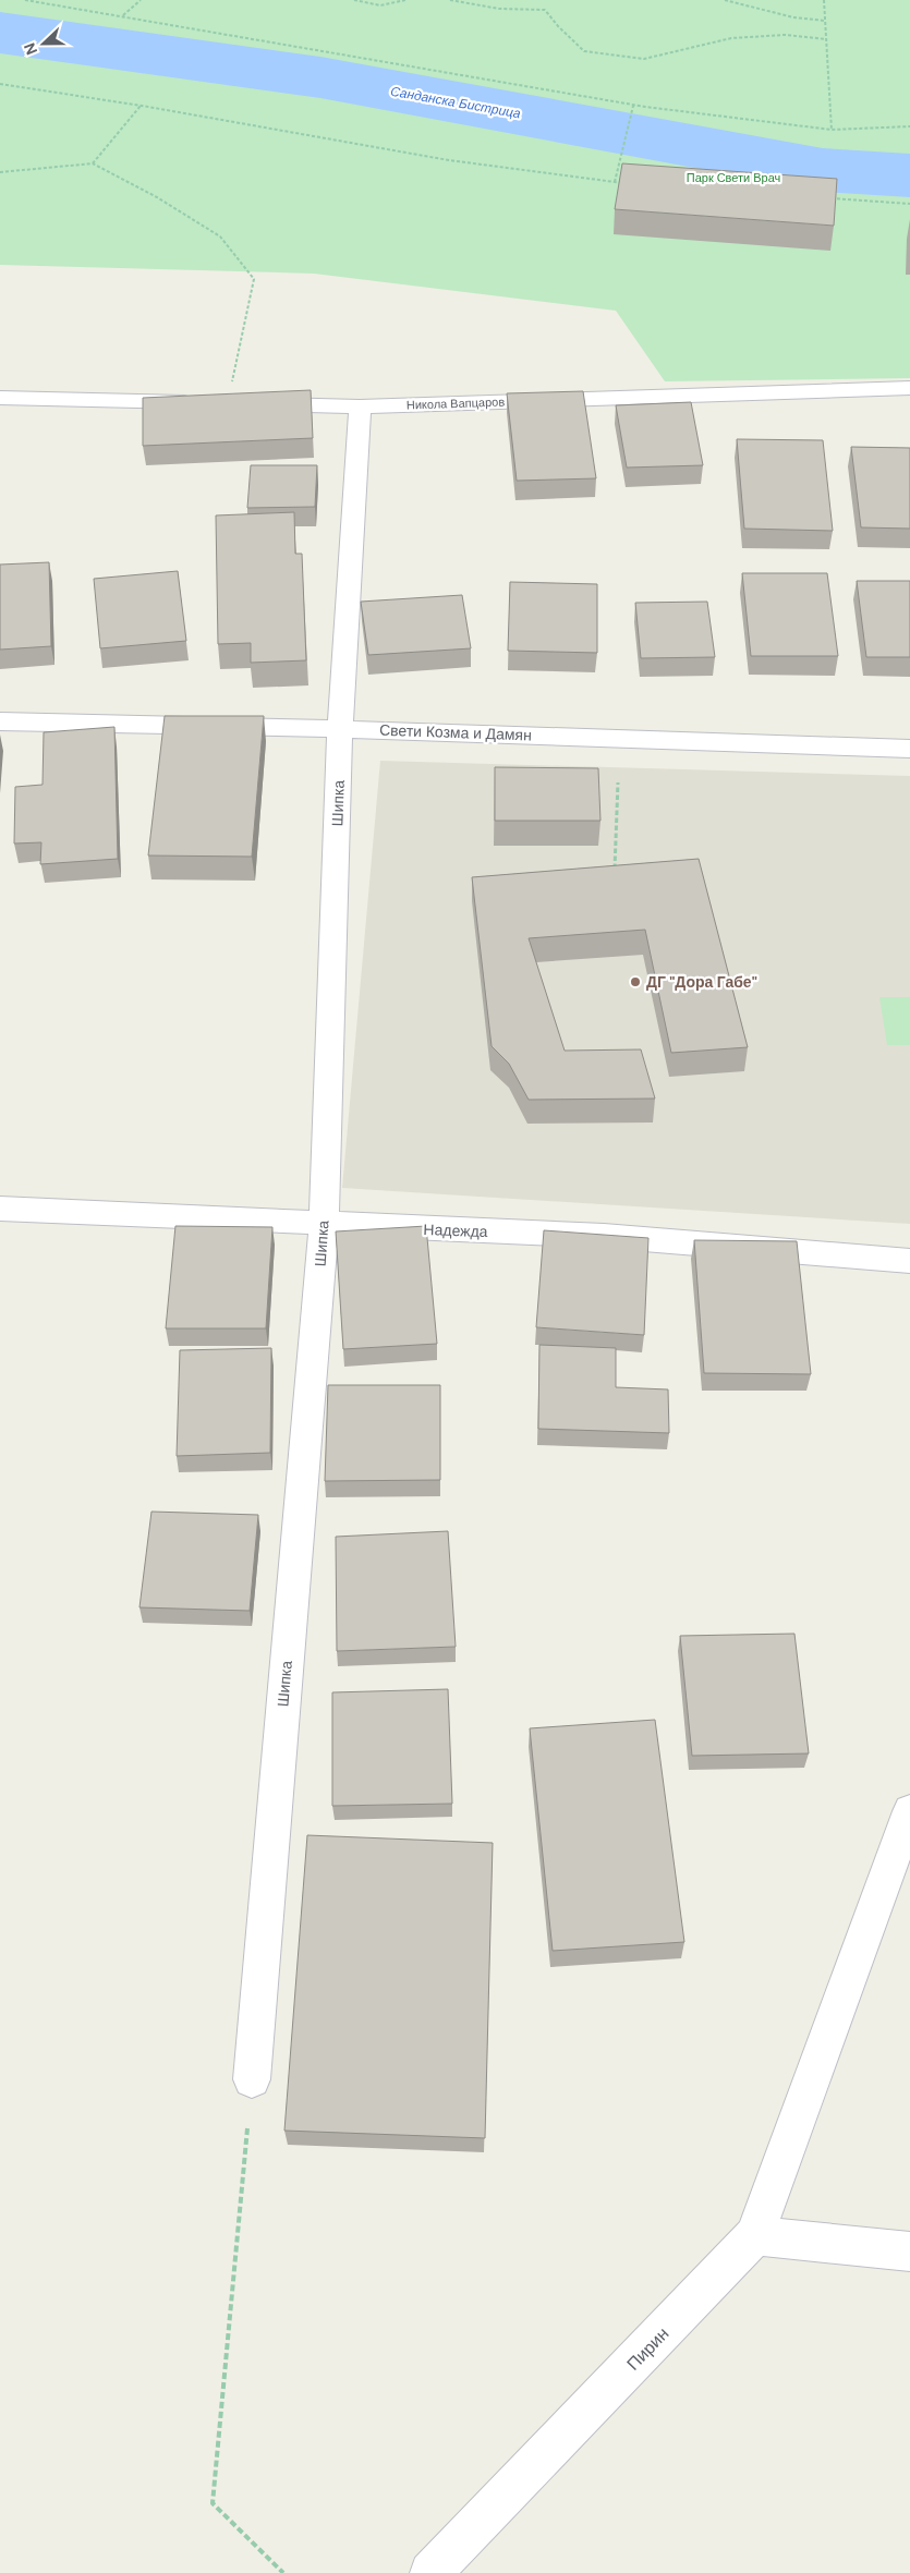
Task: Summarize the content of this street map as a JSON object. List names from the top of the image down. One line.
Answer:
{"streets":{"street":["Никола Вапцаров","Свети Козма и Дамян","Шипка","Надежда","Пирин"]},"crossings":[["Никола Вапцаров","Шипка"],["Свети Козма и Дамян","Шипка"],["Шипка","Надежда"]],"water":["Санданска Бистрица"],"parks":["Парк Свети Врач"],"places":["ДГ \"Дора Габе\""],"north":"left"}
